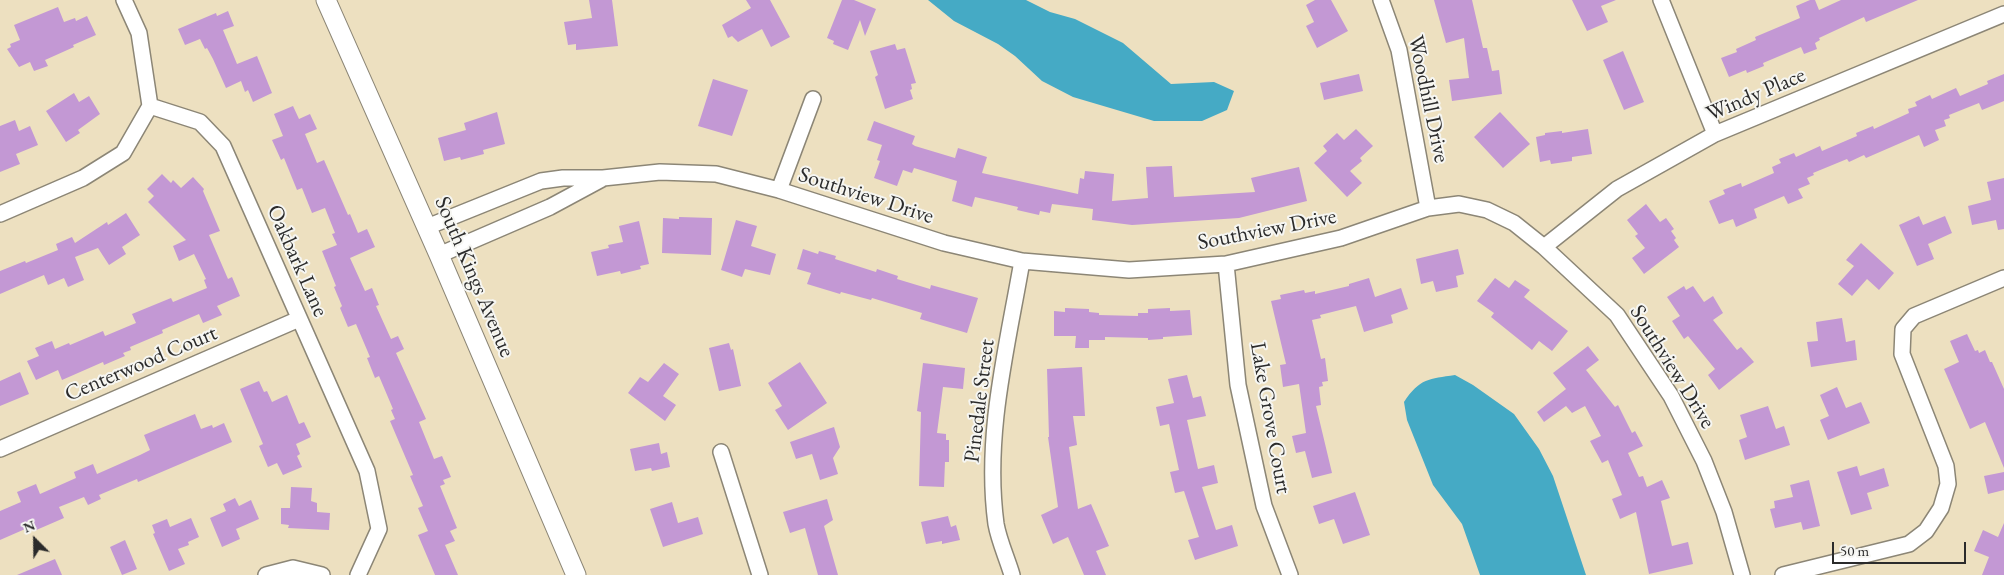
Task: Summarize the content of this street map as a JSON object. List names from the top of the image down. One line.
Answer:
{"streets":{"street":["Windy Place","Woodhill Drive","Southview Drive","Oakbark Lane","South Kings Avenue","Centerwood Court","Pinedale Street","Lake Grove Court"]},"crossings":[["Windy Place","Southview Drive"],["Woodhill Drive","Southview Drive"],["Southview Drive","South Kings Avenue"],["Southview Drive","Pinedale Street"],["Southview Drive","Lake Grove Court"],["Oakbark Lane","Centerwood Court"]],"scale_bar":"50 m","north":"top left"}
